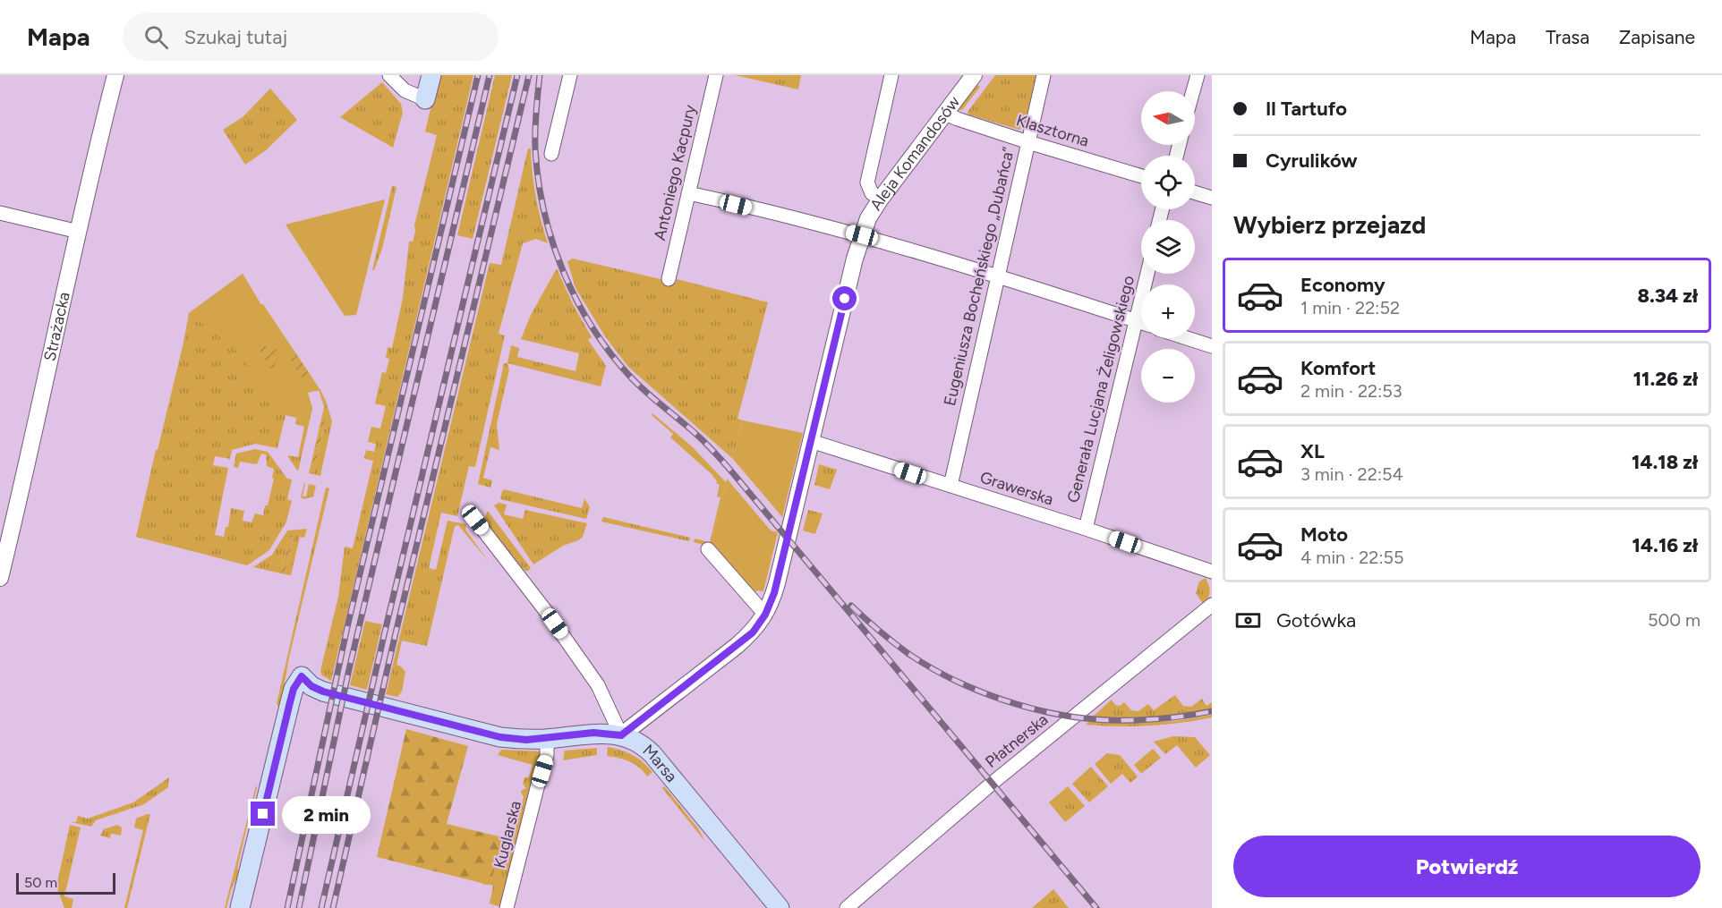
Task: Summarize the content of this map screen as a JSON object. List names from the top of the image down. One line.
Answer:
{"streets":{"main road":["Marsa"],"street":["Klasztorna","Aleja Komandosów","Antoniego Kacpury","Eugeniusza Bocheńskiego „Dubańca”","Strażacka","Generała Lucjana Żeligowskiego","Grawerska","Płatnerska","Kuglarska"]},"crossings":[["Klasztorna","Aleja Komandosów"],["Klasztorna","Eugeniusza Bocheńskiego „Dubańca”"],["Aleja Komandosów","Grawerska"],["Aleja Komandosów","Marsa"],["Eugeniusza Bocheńskiego „Dubańca”","Grawerska"],["Generała Lucjana Żeligowskiego","Grawerska"],["Marsa","Kuglarska"]],"scale_bar":"50 m","north":"left","page":{"header":"Mapa","search":"Szukaj tutaj","nav":["Mapa","Trasa","Zapisane"],"banner":["Il Tartufo","Cyrulików"],"map_buttons":["+","−"],"heading":"Wybierz przejazd","list":[{"name":"Economy","note":"1 min · 22:52","value":"8.34 zł"},{"name":"Komfort","note":"2 min · 22:53","value":"11.26 zł"},{"name":"XL","note":"3 min · 22:54","value":"14.18 zł"},{"name":"Moto","note":"4 min · 22:55","value":"14.16 zł"}],"pay":["Gotówka","500 m"],"bubble":"2 min","buttons":"Potwierdź","scale":"50 m"}}
